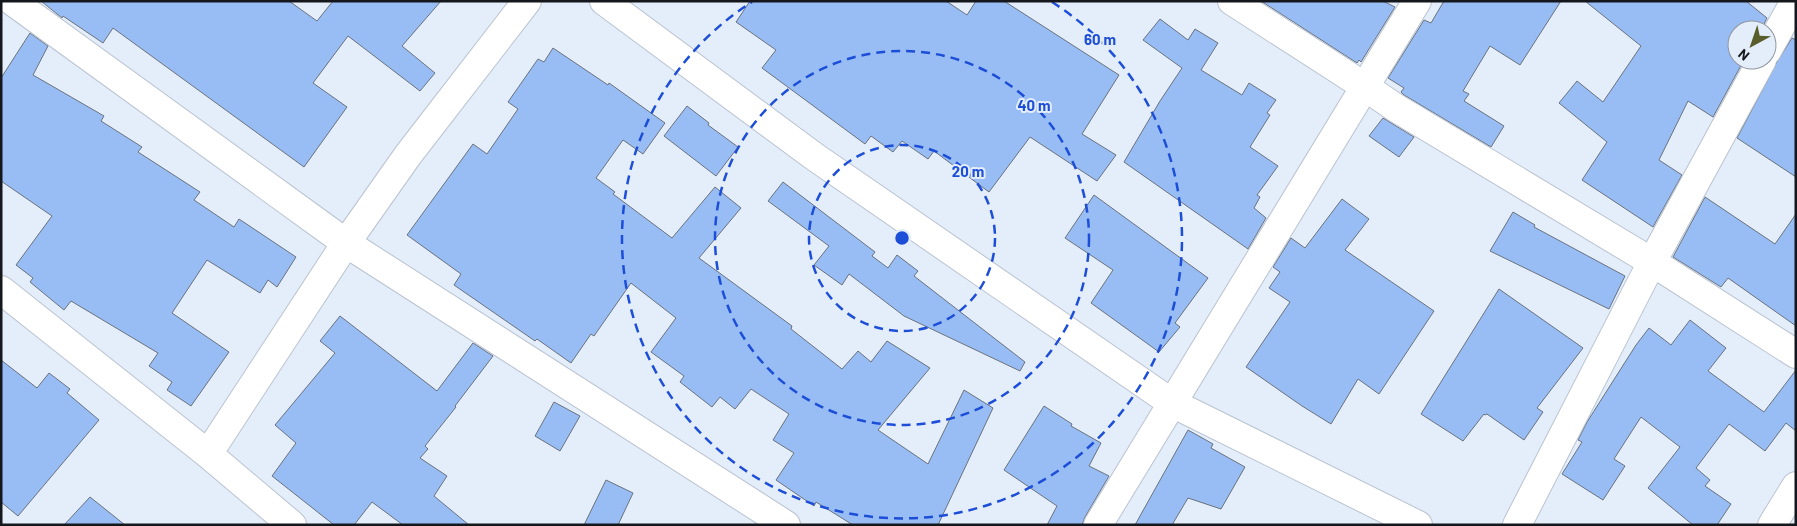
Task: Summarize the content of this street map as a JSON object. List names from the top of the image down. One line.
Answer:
{"north":"bottom left","rings":["60 m","40 m","20 m"]}
